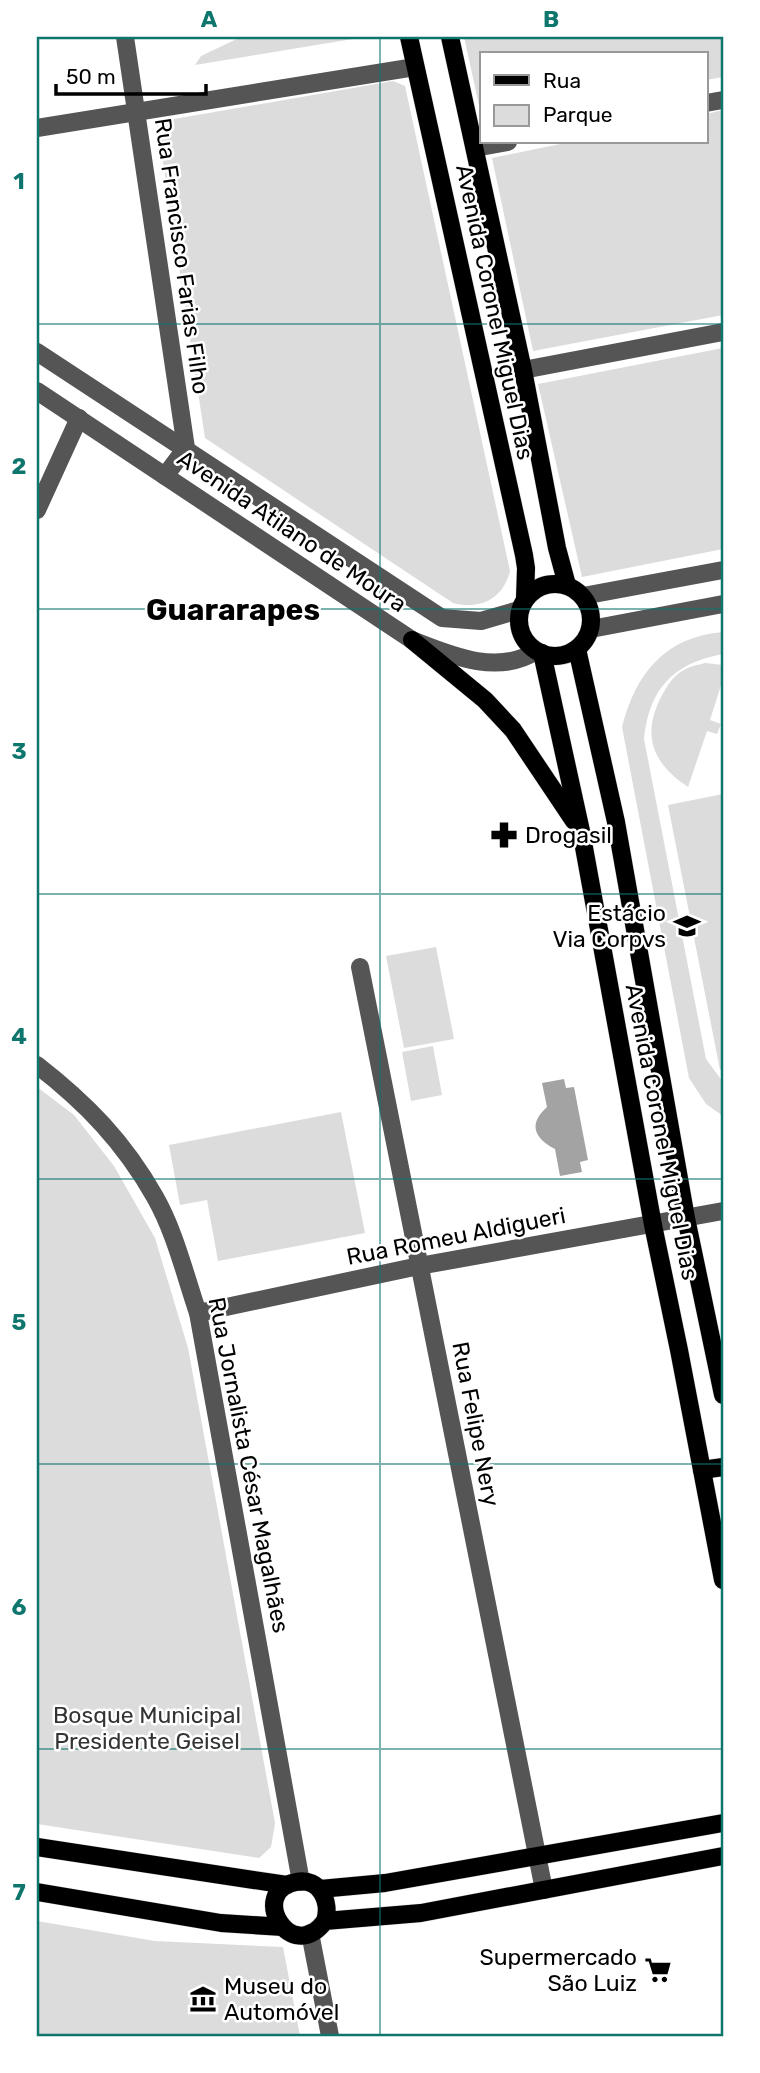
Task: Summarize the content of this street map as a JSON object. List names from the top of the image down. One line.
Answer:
{"streets":{"main road":["Avenida Coronel Miguel Dias"],"street":["Rua Francisco Farias Filho","Avenida Atilano de Moura","Rua Romeu Aldigueri","Rua Felipe Nery","Rua Jornalista César Magalhães"]},"crossings":[["Rua Francisco Farias Filho","Avenida Atilano de Moura"],["Avenida Coronel Miguel Dias","Avenida Atilano de Moura"],["Avenida Coronel Miguel Dias","Rua Romeu Aldigueri"],["Rua Romeu Aldigueri","Rua Felipe Nery"],["Rua Romeu Aldigueri","Rua Jornalista César Magalhães"]],"districts":["Guararapes"],"parks":["Bosque Municipal Presidente Geisel"],"places":{"pharmacy":["Drogasil"],"school or university":["Estácio Via Corpvs"],"supermarket":["Supermercado São Luiz"],"museum":["Museu do Automóvel"]},"legend":["Rua","Parque"],"scale_bar":"50 m","grid":{"columns":["A","B"],"rows":["1","2","3","4","5","6","7"]}}
